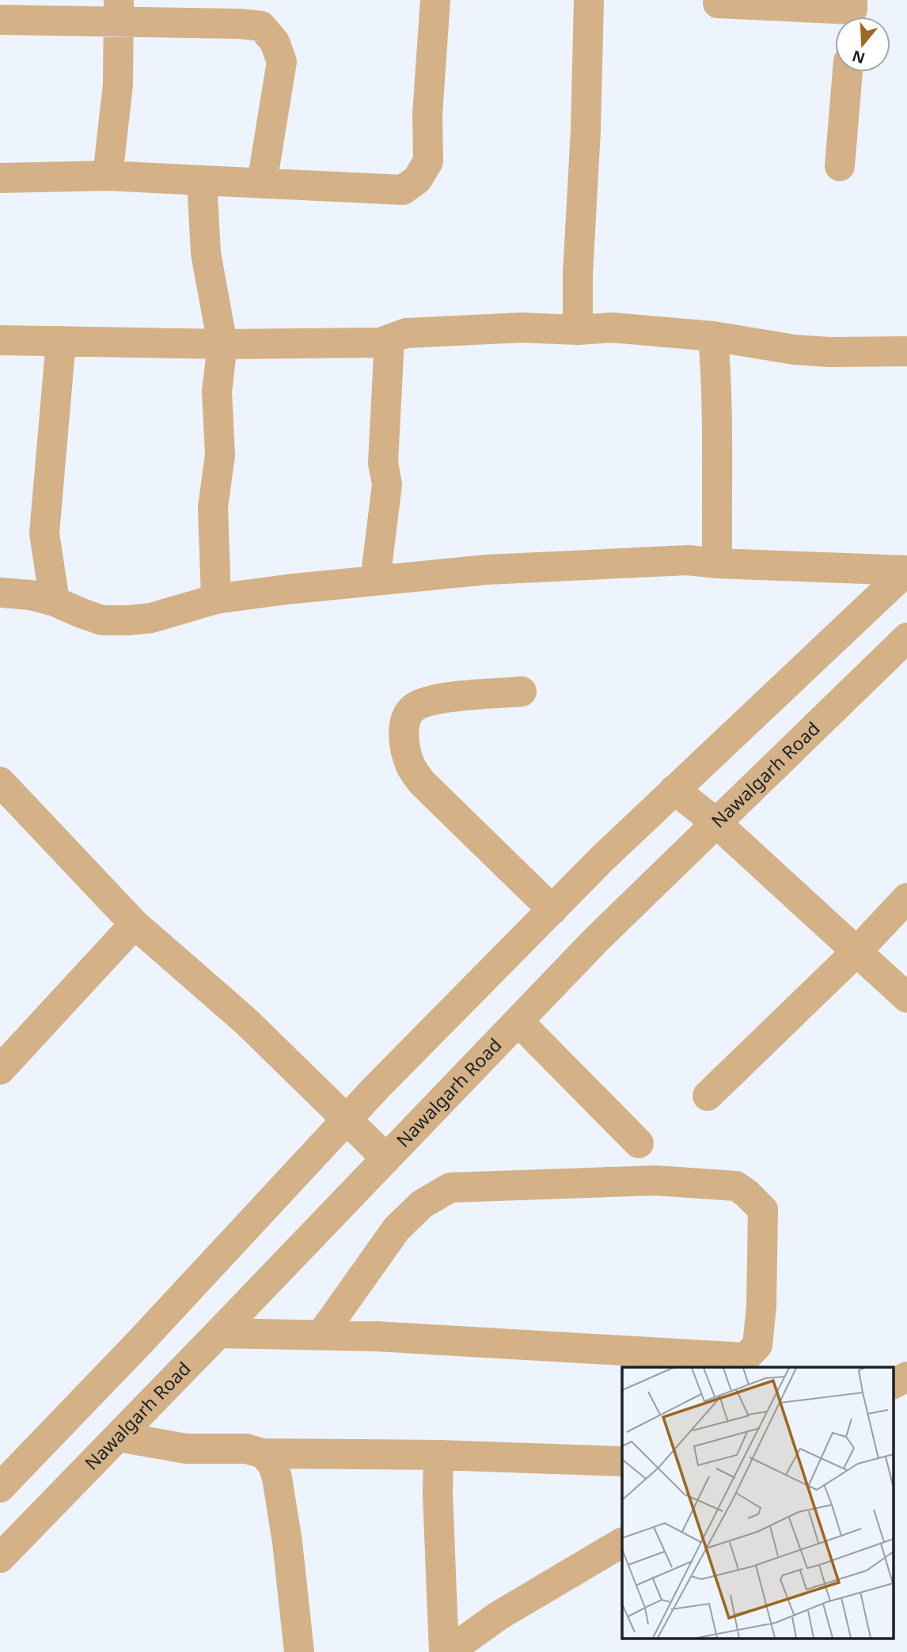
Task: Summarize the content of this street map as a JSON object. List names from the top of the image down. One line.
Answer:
{"streets":{"street":["Nawalgarh Road"]},"north":"bottom"}
